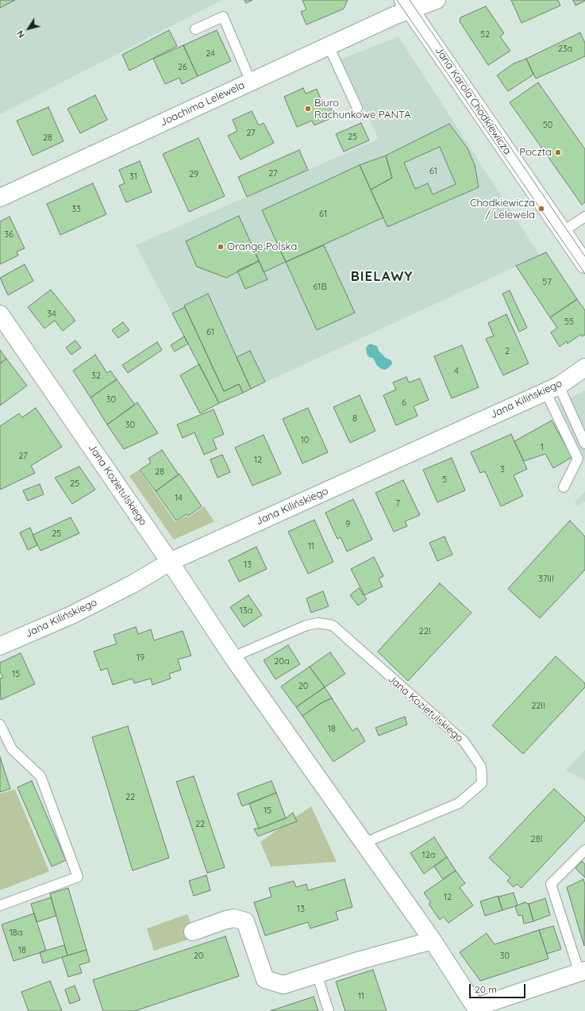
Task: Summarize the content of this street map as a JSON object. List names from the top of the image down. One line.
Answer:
{"streets":{"street":["Jana Karola Chodkiewicza","Joachima Lelewela","Jana Kilińskiego","Jana Kozietulskiego"]},"crossings":[["Jana Karola Chodkiewicza","Joachima Lelewela"],["Jana Kilińskiego","Jana Kozietulskiego"]],"districts":["BIELAWY"],"places":["Biuro Rachunkowe PANTA","Poczta","Chodkiewicza / Lelewela","Orange Polska"],"house_numbers":["52","23a","24","26","50","27","25","28","61","27","29","31","33","61","36","57","61B","34","55","61","2","4","32","30","6","8","30","10","1","27","12","3","28","5","25","14","7","9","25","11","13","37III","13a","22I","19","20a","15","20","22II","18","22","15","22","28I","12a","12","13","18a","18","20","30","11"],"scale_bar":"20 m","north":"bottom left"}
